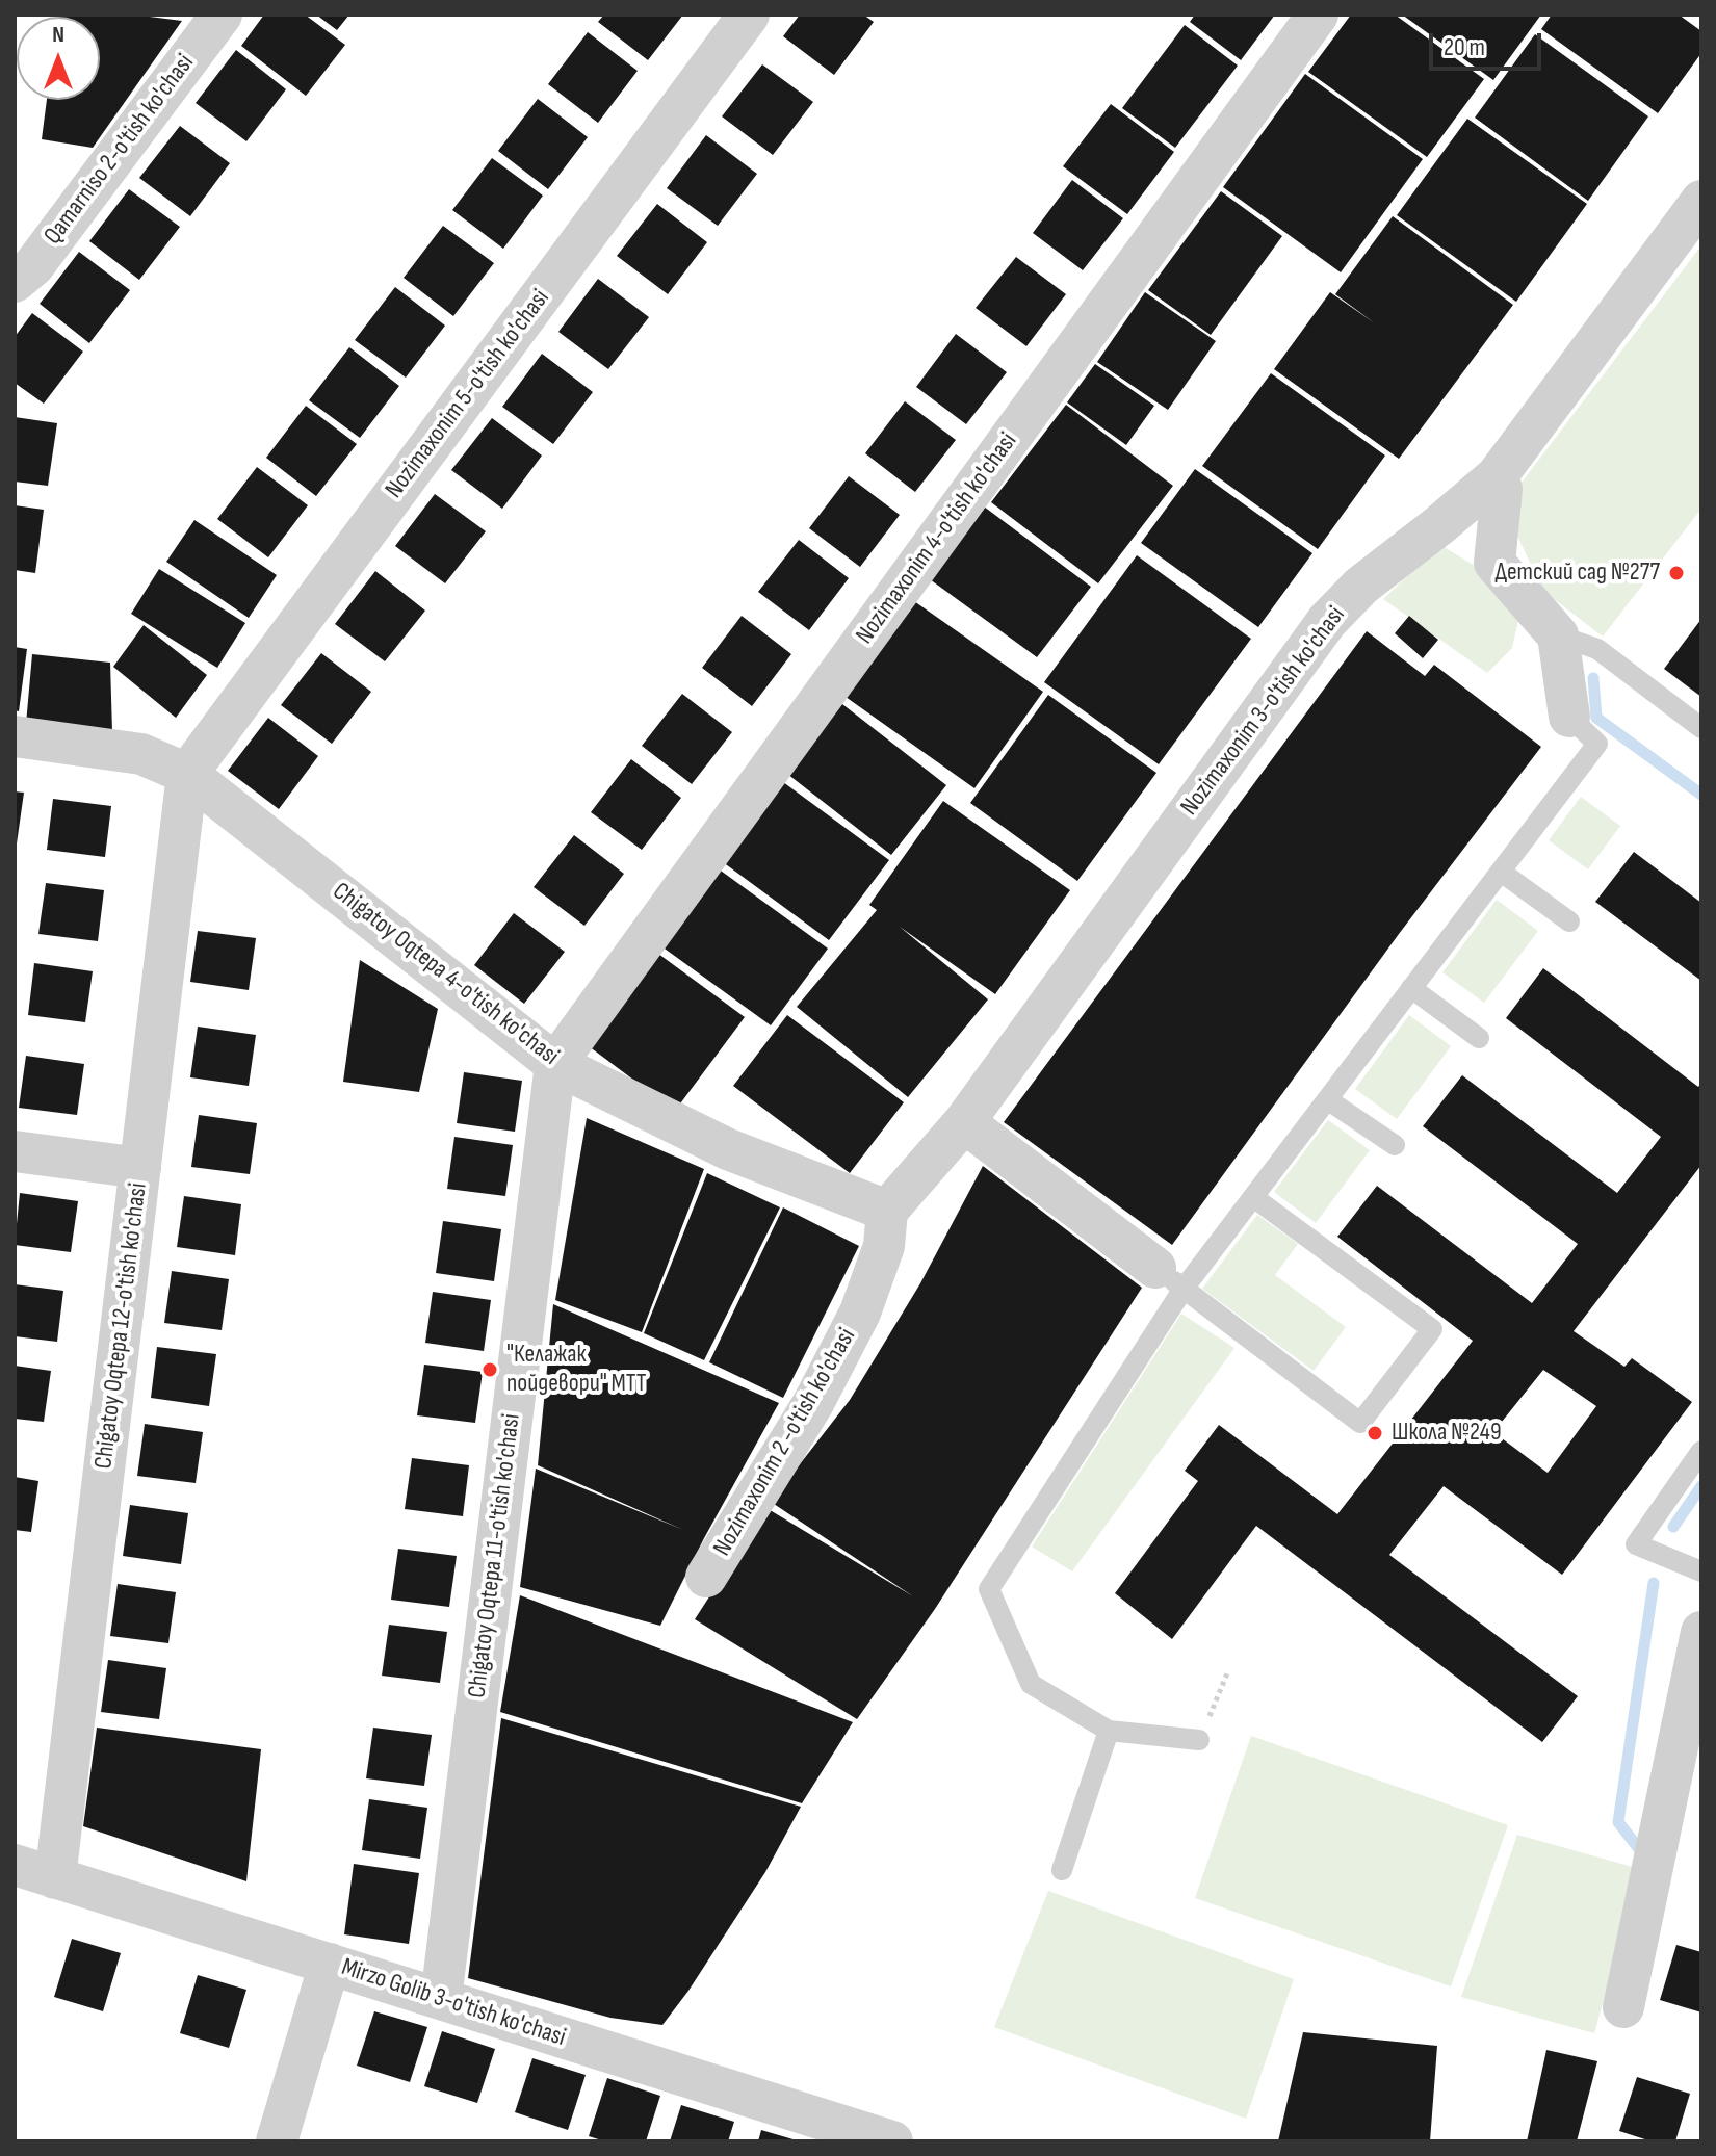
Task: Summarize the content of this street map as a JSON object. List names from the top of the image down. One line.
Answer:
{"streets":{"street":["Qamarniso 2-o'tish ko'chasi","Nozimaxonim 5-o'tish ko'chasi","Nozimaxonim 4-o'tish ko'chasi","Nozimaxonim 3-o'tish ko'chasi","Chigatoy Oqtepa 4-o'tish ko'chasi","Chigatoy Oqtepa 12-o'tish ko'chasi","Nozimaxonim 2 -o'tish ko'chasi","Chigatoy Oqtepa 11-o'tish ko'chasi","Mirzo Golib 3-o'tish ko'chasi"]},"crossings":[["Nozimaxonim 5-o'tish ko'chasi","Chigatoy Oqtepa 4-o'tish ko'chasi"],["Nozimaxonim 5-o'tish ko'chasi","Chigatoy Oqtepa 12-o'tish ko'chasi"],["Nozimaxonim 4-o'tish ko'chasi","Chigatoy Oqtepa 4-o'tish ko'chasi"],["Nozimaxonim 4-o'tish ko'chasi","Chigatoy Oqtepa 11-o'tish ko'chasi"],["Nozimaxonim 3-o'tish ko'chasi","Chigatoy Oqtepa 4-o'tish ko'chasi"],["Nozimaxonim 3-o'tish ko'chasi","Nozimaxonim 2 -o'tish ko'chasi"],["Chigatoy Oqtepa 4-o'tish ko'chasi","Chigatoy Oqtepa 12-o'tish ko'chasi"],["Chigatoy Oqtepa 4-o'tish ko'chasi","Nozimaxonim 2 -o'tish ko'chasi"],["Chigatoy Oqtepa 4-o'tish ko'chasi","Chigatoy Oqtepa 11-o'tish ko'chasi"],["Chigatoy Oqtepa 12-o'tish ko'chasi","Mirzo Golib 3-o'tish ko'chasi"],["Chigatoy Oqtepa 11-o'tish ko'chasi","Mirzo Golib 3-o'tish ko'chasi"]],"places":["Детский сад №277","\"Келажак пойдевори\" МТТ","Школа №249"],"scale_bar":"20 m","north":"top"}
